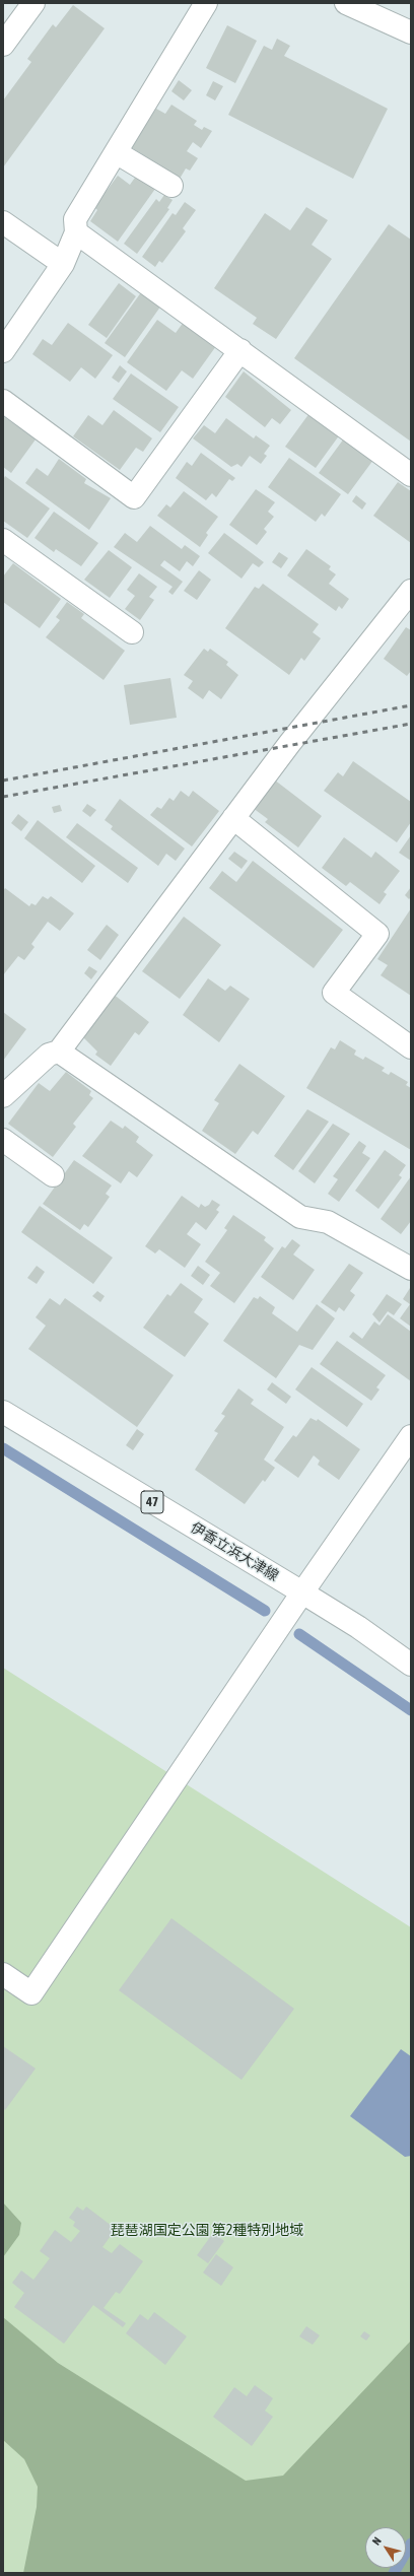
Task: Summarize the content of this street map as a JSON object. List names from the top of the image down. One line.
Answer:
{"streets":{"street":["47","伊香立浜大津線"]},"parks":["琵琶湖国定公園 第2種特別地域"],"north":"top left"}
